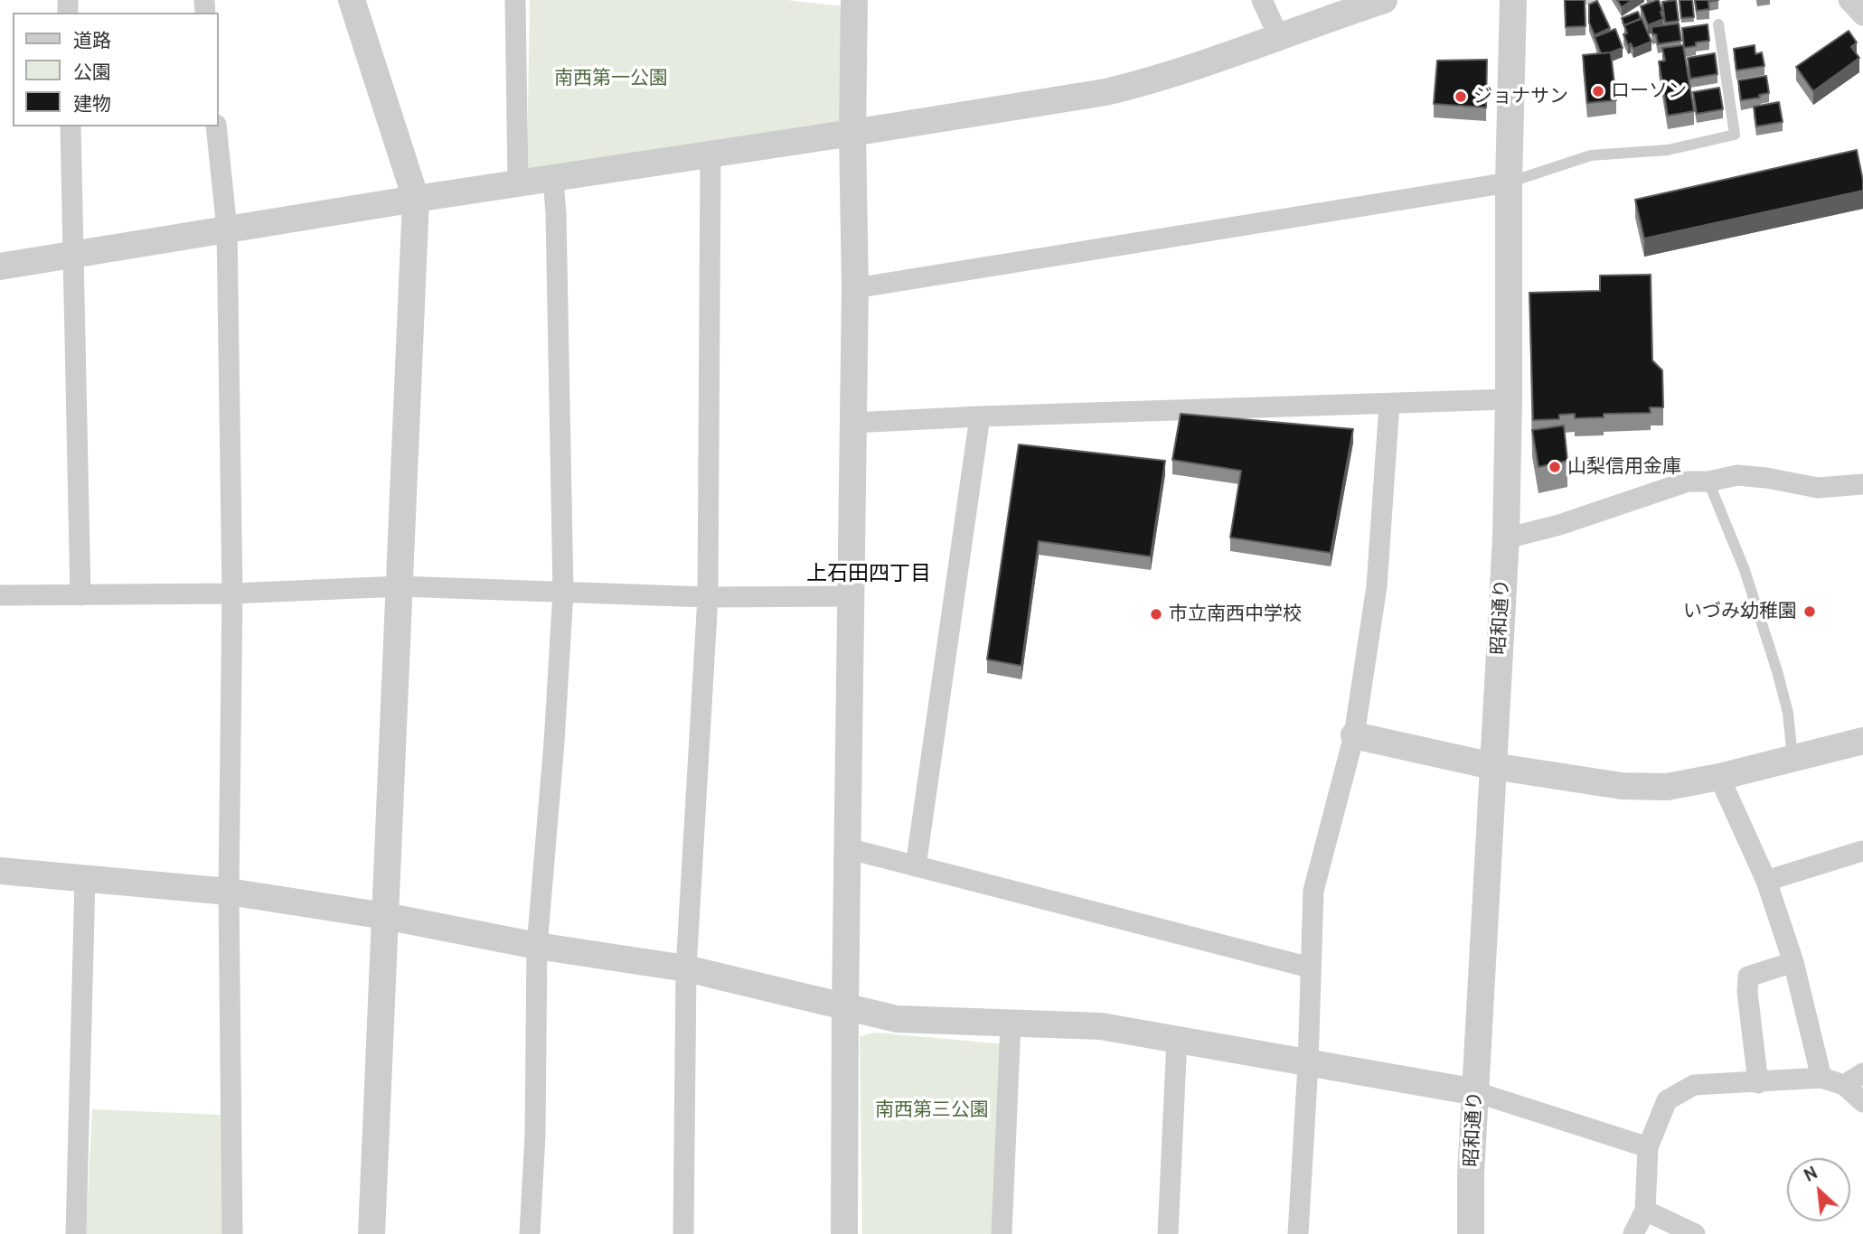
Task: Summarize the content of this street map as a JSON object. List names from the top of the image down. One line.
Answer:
{"streets":{"street":["昭和通り"]},"districts":["上石田四丁目"],"parks":["南西第一公園","南西第三公園"],"places":["ローソン","ジョナサン","山梨信用金庫","いづみ幼稚園","市立南西中学校"],"legend":["道路","公園","建物"],"north":"top left"}
